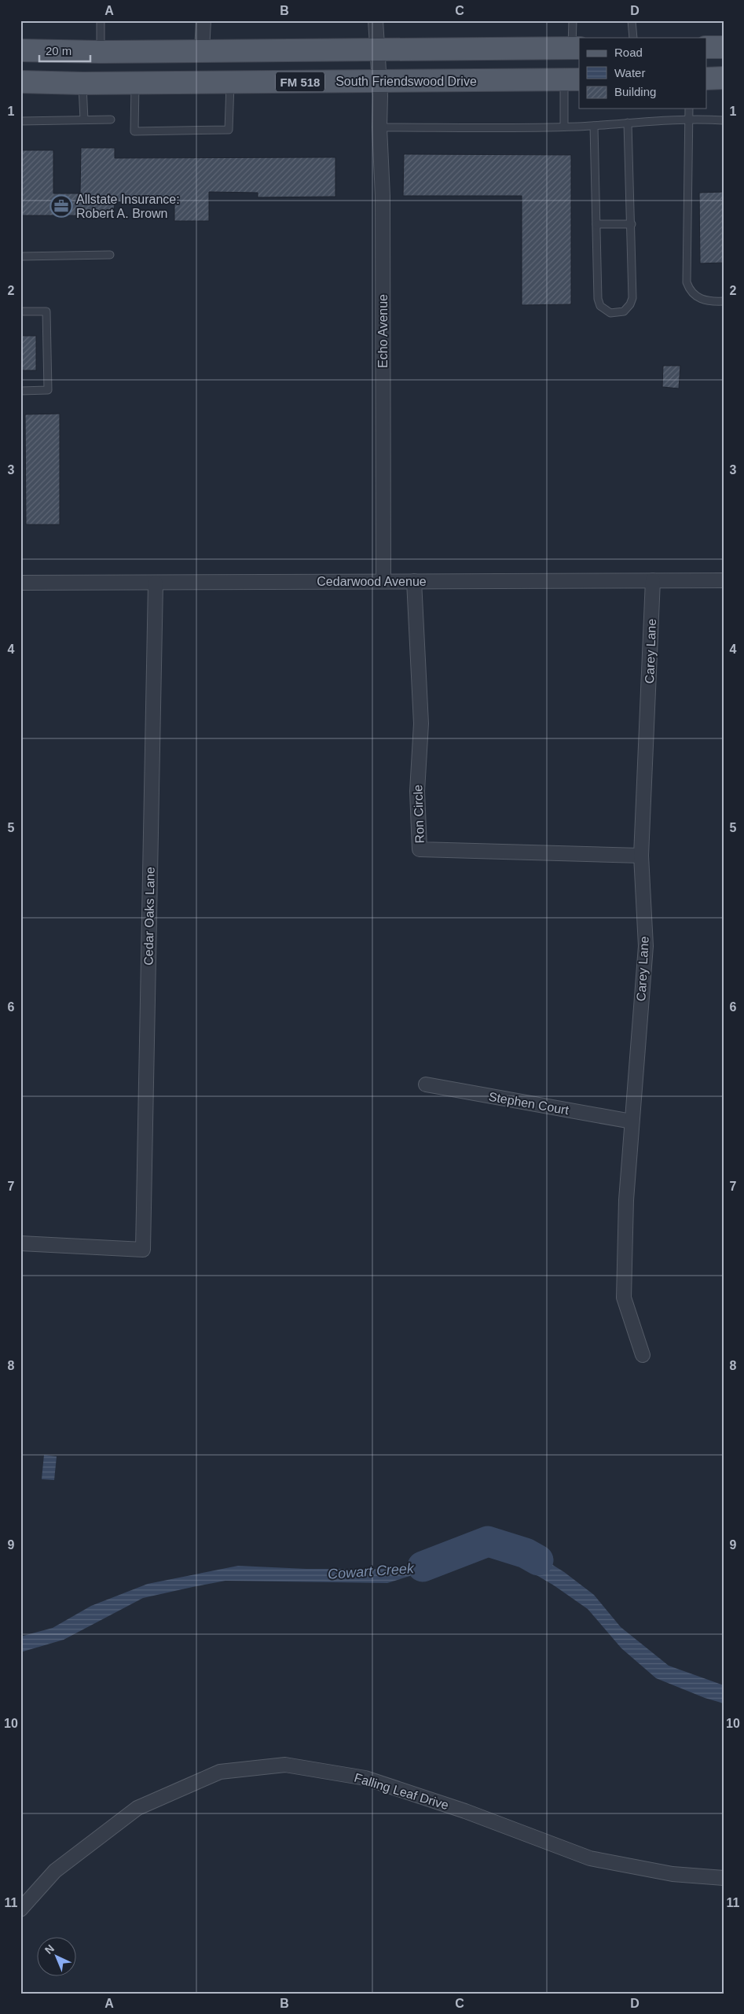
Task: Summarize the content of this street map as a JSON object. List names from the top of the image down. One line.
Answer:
{"streets":{"main road":["South Friendswood Drive","FM 518"],"street":["Echo Avenue","Cedarwood Avenue","Carey Lane","Ron Circle","Cedar Oaks Lane","Stephen Court","Falling Leaf Drive"]},"crossings":[["South Friendswood Drive","Echo Avenue"],["Echo Avenue","Cedarwood Avenue"],["Cedarwood Avenue","Carey Lane"],["Cedarwood Avenue","Ron Circle"],["Cedarwood Avenue","Cedar Oaks Lane"],["Carey Lane","Ron Circle"],["Carey Lane","Stephen Court"]],"water":["Cowart Creek"],"places":{"office":["Allstate Insurance: Robert A. Brown"]},"legend":["Road","Water","Building"],"scale_bar":"20 m","north":"top left","grid":{"columns":["A","B","C","D"],"rows":["1","2","3","4","5","6","7","8","9","10","11"]}}
